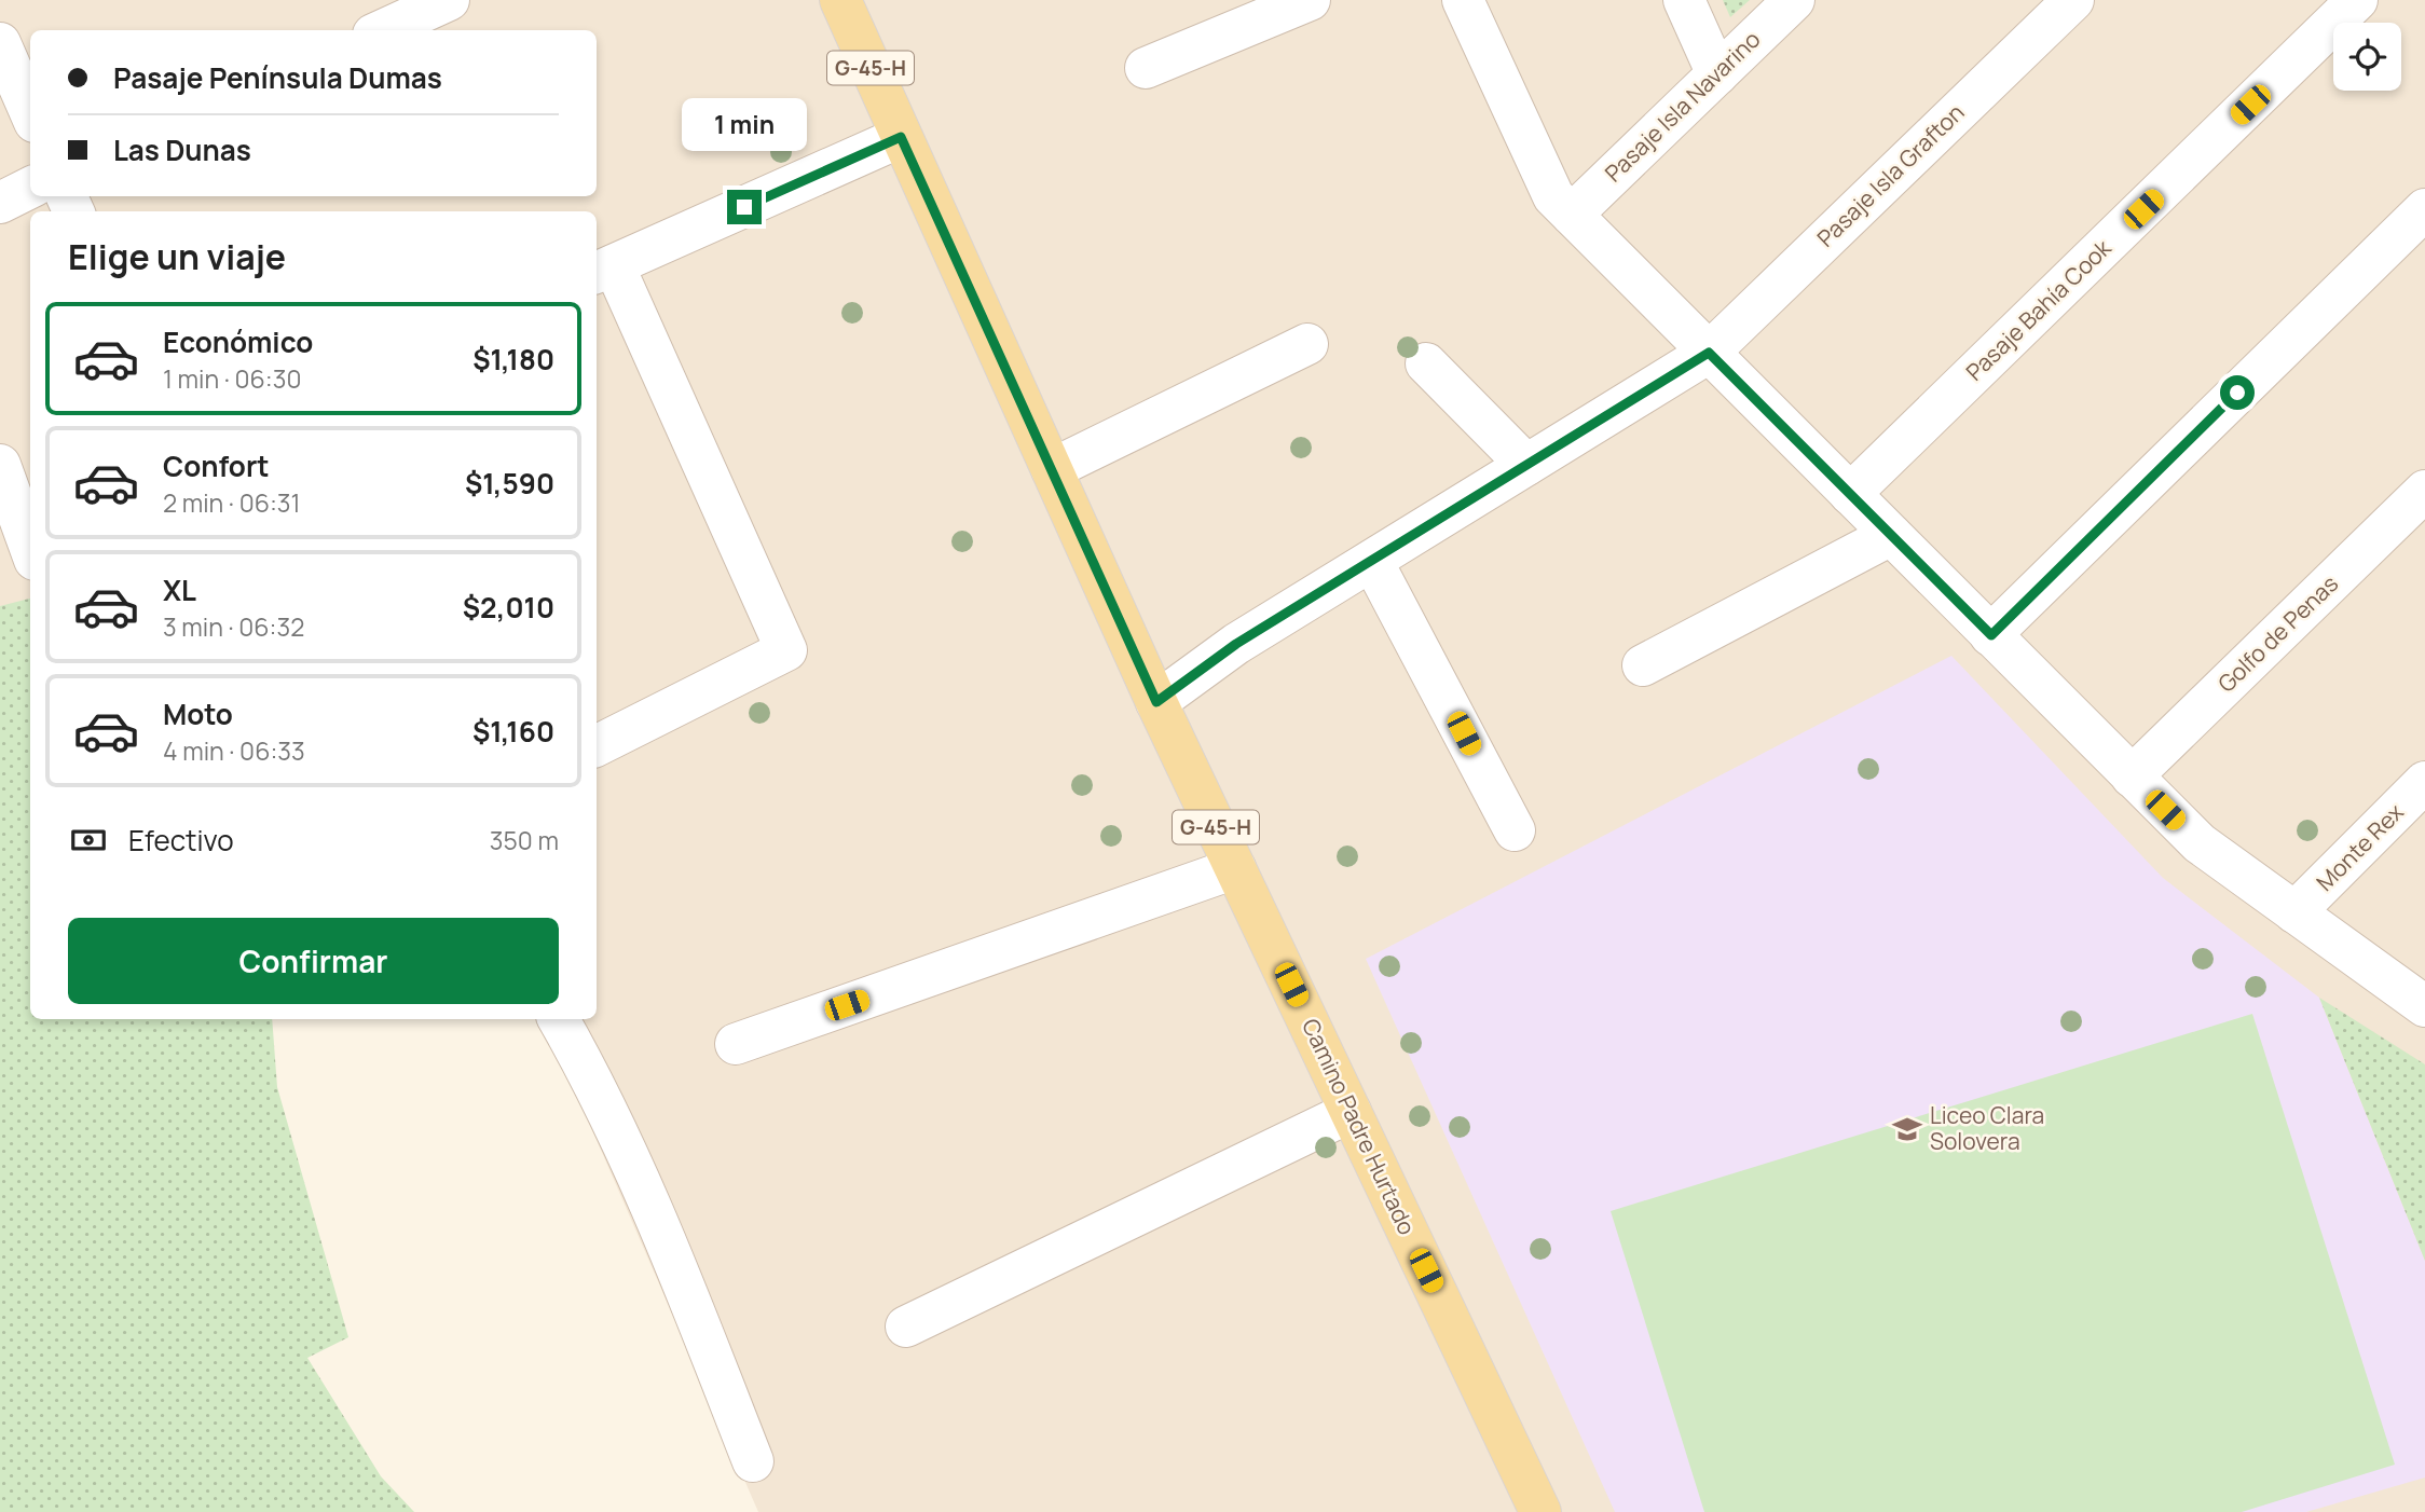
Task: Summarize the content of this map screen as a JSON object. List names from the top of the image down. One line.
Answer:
{"streets":{"main road":["G-45-H","Camino Padre Hurtado"],"street":["Pasaje Isla Navarino","Pasaje Isla Grafton","Pasaje Bahía Cook","Golfo de Penas","Monte Rex"]},"crossings":[["Pasaje Isla Grafton","Camino Padre Hurtado"]],"places":{"school or university":["Liceo Clara Solovera"]},"page":{"banner":["Pasaje Península Dumas","Las Dunas"],"bubble":"1 min","heading":"Elige un viaje","list":[{"name":"Económico","note":"1 min · 06:30","value":"$1,180"},{"name":"Confort","note":"2 min · 06:31","value":"$1,590"},{"name":"XL","note":"3 min · 06:32","value":"$2,010"},{"name":"Moto","note":"4 min · 06:33","value":"$1,160"}],"pay":["Efectivo","350 m"],"buttons":"Confirmar"}}
